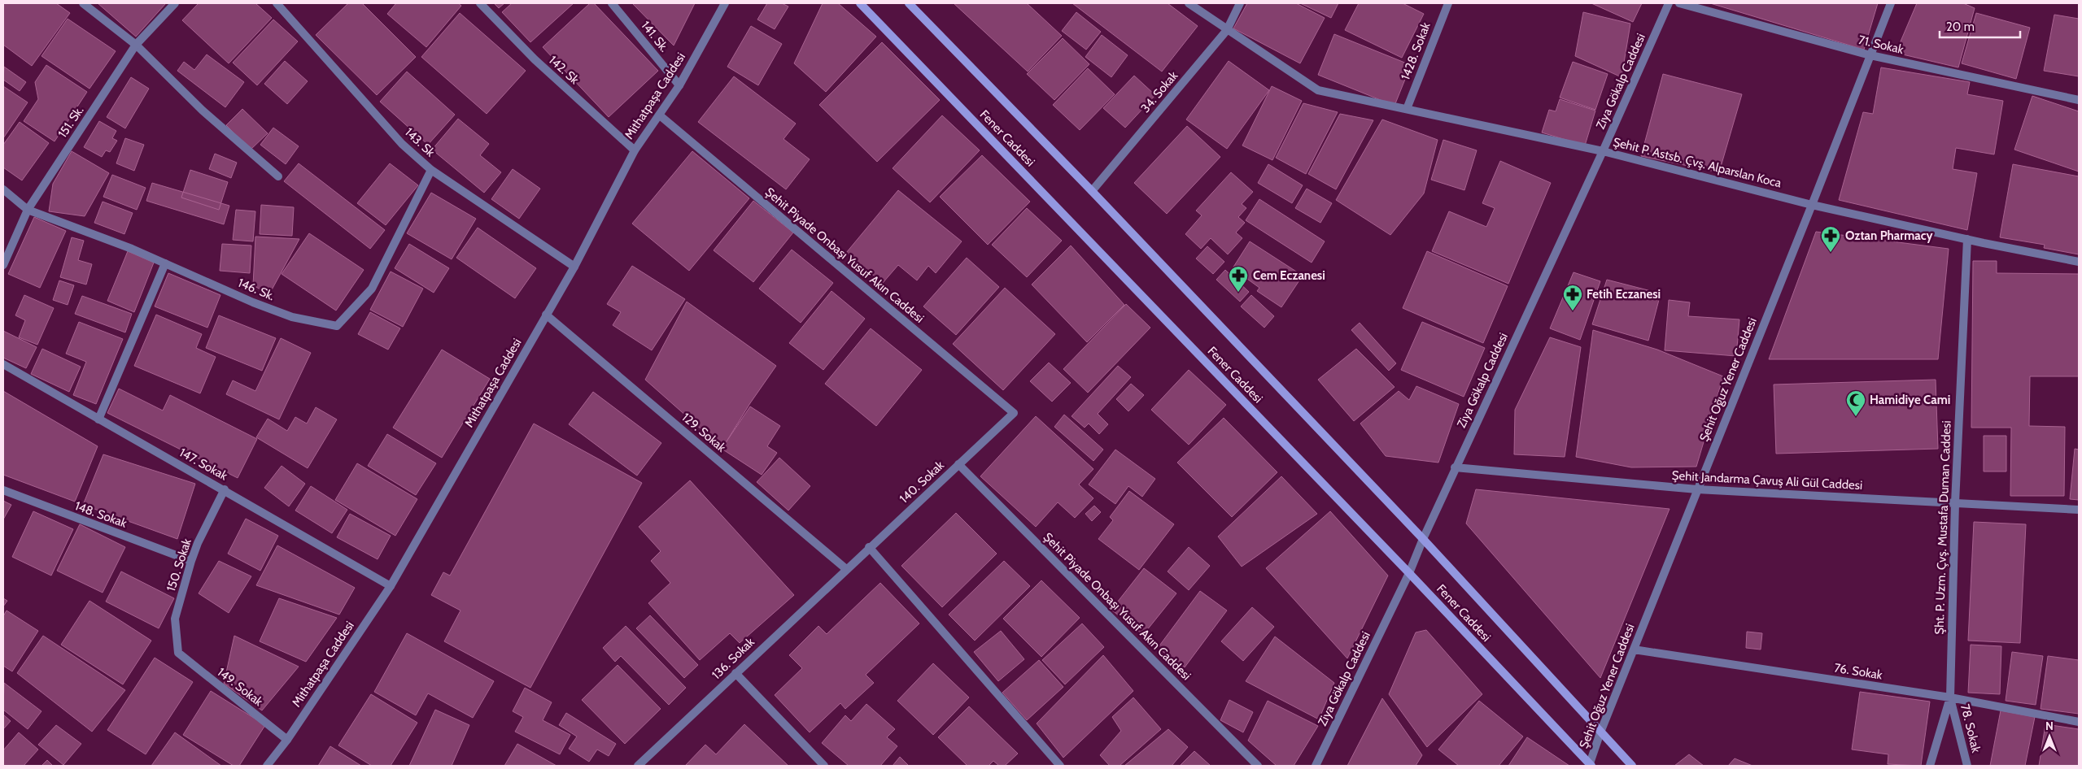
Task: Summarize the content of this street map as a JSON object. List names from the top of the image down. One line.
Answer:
{"streets":{"main road":["Fener Caddesi"],"street":["141. Sk.","71. Sokak","1428. Sokak","142. Sk","Ziya Gökalp Caddesi","34. Sokak","Mithatpaşa Caddesi","151. Sk.","143. Sk","Şehit P. Astsb. Çvş. Alparslan Koca","Şehit Piyade Onbaşı Yusuf Akın Caddesi","146. Sk.","Şehit Oğuz Yener Caddesi","129. Sokak","147. Sokak","Şehit Jandarma Çavuş Ali Gül Caddesi","140. Sokak","148. Sokak","Şht. P. Uzm. Çvş. Mustafa Duman Caddesi","150. Sokak","136. Sokak","76. Sokak","149. Sokak","78. Sokak"]},"crossings":[["141. Sk.","Mithatpaşa Caddesi"],["71. Sokak","Şehit Oğuz Yener Caddesi"],["1428. Sokak","Şehit P. Astsb. Çvş. Alparslan Koca"],["142. Sk","Mithatpaşa Caddesi"],["Ziya Gökalp Caddesi","Fener Caddesi"],["Ziya Gökalp Caddesi","Şehit P. Astsb. Çvş. Alparslan Koca"],["Ziya Gökalp Caddesi","Şehit Jandarma Çavuş Ali Gül Caddesi"],["34. Sokak","Fener Caddesi"],["34. Sokak","Şehit P. Astsb. Çvş. Alparslan Koca"],["Mithatpaşa Caddesi","143. Sk"],["Mithatpaşa Caddesi","Şehit Piyade Onbaşı Yusuf Akın Caddesi"],["Mithatpaşa Caddesi","129. Sokak"],["Mithatpaşa Caddesi","147. Sokak"],["Mithatpaşa Caddesi","149. Sokak"],["151. Sk.","146. Sk."],["Fener Caddesi","Şehit Oğuz Yener Caddesi"],["143. Sk","146. Sk."],["Şehit P. Astsb. Çvş. Alparslan Koca","Şehit Oğuz Yener Caddesi"],["Şehit P. Astsb. Çvş. Alparslan Koca","Şht. P. Uzm. Çvş. Mustafa Duman Caddesi"],["Şehit Piyade Onbaşı Yusuf Akın Caddesi","140. Sokak"],["Şehit Oğuz Yener Caddesi","Şehit Jandarma Çavuş Ali Gül Caddesi"],["Şehit Oğuz Yener Caddesi","76. Sokak"],["129. Sokak","140. Sokak"],["129. Sokak","136. Sokak"],["147. Sokak","150. Sokak"],["Şehit Jandarma Çavuş Ali Gül Caddesi","Şht. P. Uzm. Çvş. Mustafa Duman Caddesi"],["140. Sokak","136. Sokak"],["148. Sokak","150. Sokak"],["Şht. P. Uzm. Çvş. Mustafa Duman Caddesi","76. Sokak"],["Şht. P. Uzm. Çvş. Mustafa Duman Caddesi","78. Sokak"],["150. Sokak","149. Sokak"],["76. Sokak","78. Sokak"]],"places":{"pharmacy":["Oztan Pharmacy","Cem Eczanesi","Fetih Eczanesi"],"mosque":["Hamidiye Cami"]},"scale_bar":"20 m","north":"top"}
